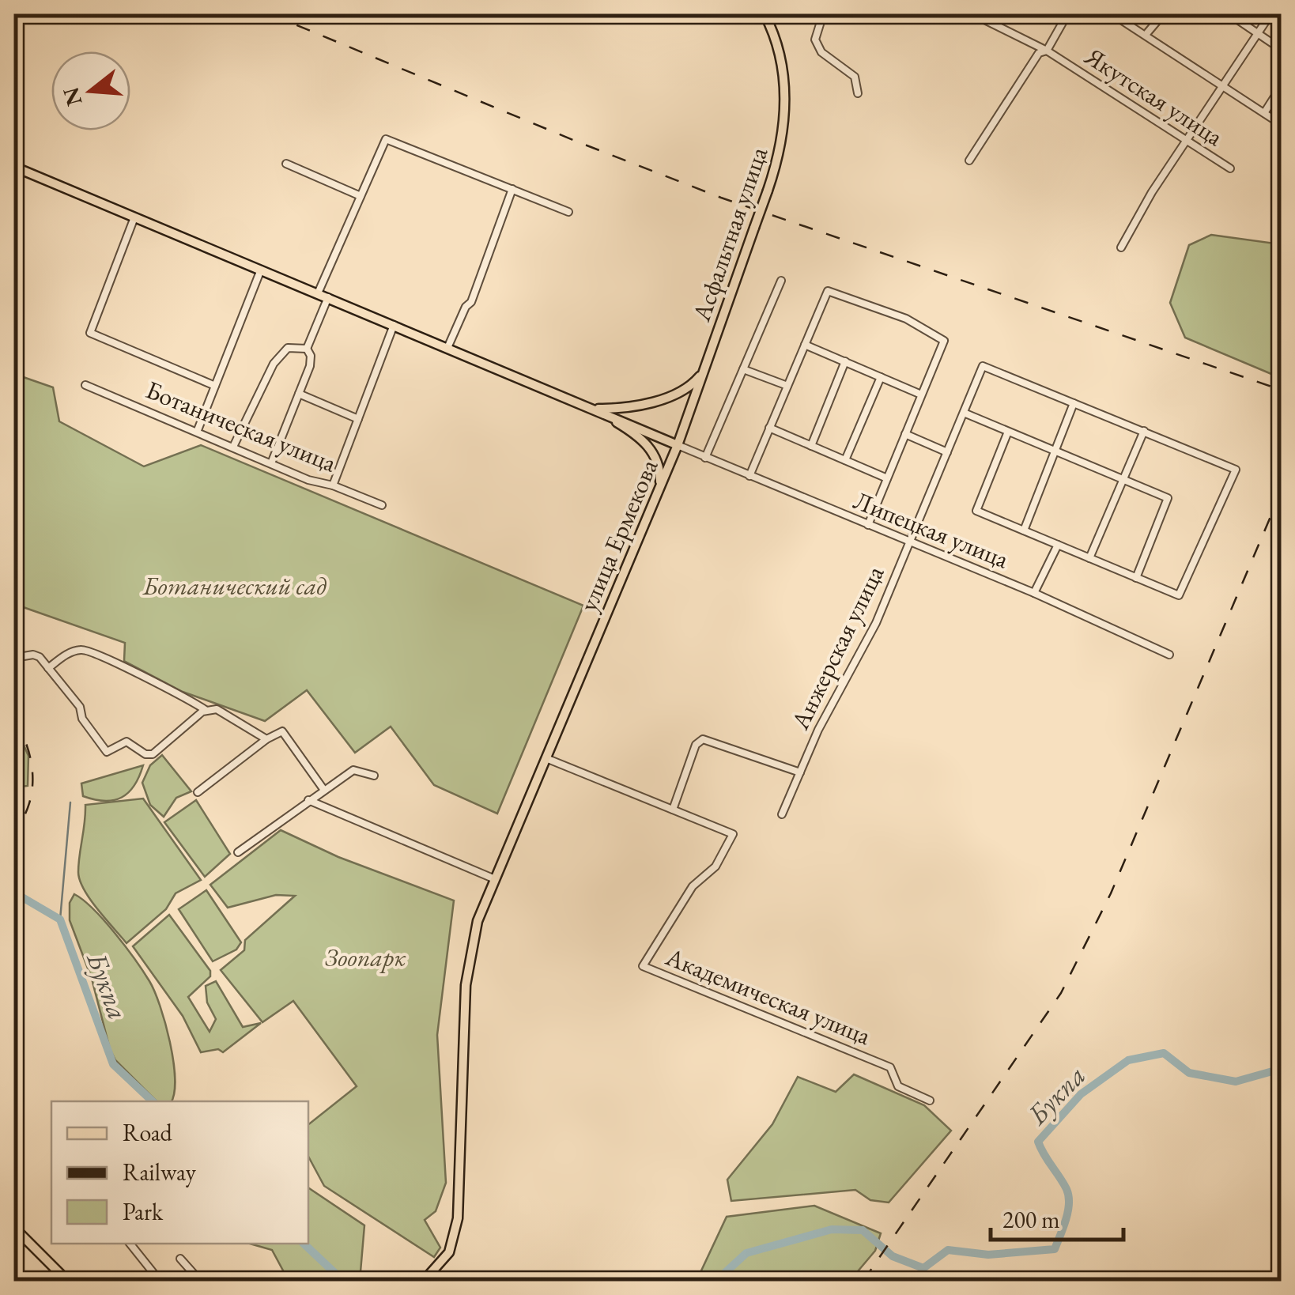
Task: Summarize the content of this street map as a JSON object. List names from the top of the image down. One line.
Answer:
{"streets":{"main road":["Асфальтная улица","улица Ермекова"],"street":["Якутская улица","Ботаническая улица","Липецкая улица","Анжерская улица","Академическая улица"]},"crossings":[["Асфальтная улица","Липецкая улица"],["Асфальтная улица","улица Ермекова"],["Липецкая улица","улица Ермекова"],["Липецкая улица","Анжерская улица"]],"water":["Букпа"],"parks":["Ботанический сад","Зоопарк"],"legend":["Road","Railway","Park"],"scale_bar":"200 m","north":"left"}
